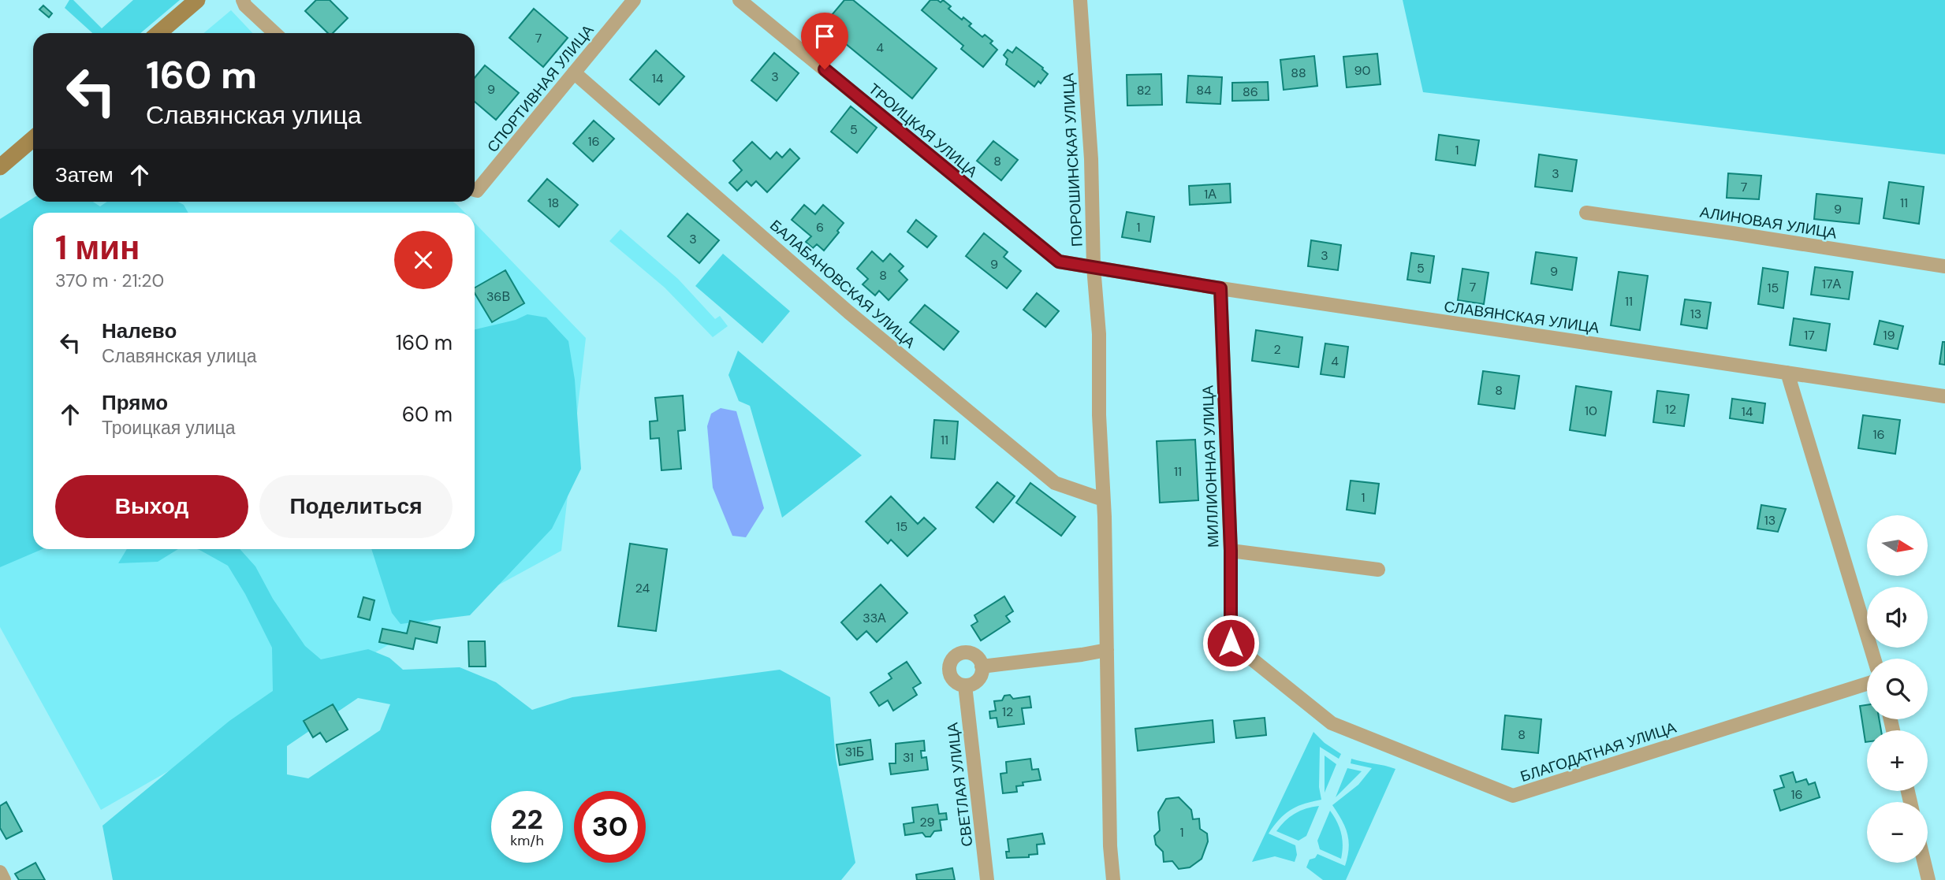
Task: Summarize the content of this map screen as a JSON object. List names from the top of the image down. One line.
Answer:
{"streets":{"street":["СПОРТИВНАЯ УЛИЦА","ТРОИЦКАЯ УЛИЦА","ПОРОШИНСКАЯ УЛИЦА","АЛИНОВАЯ УЛИЦА","БАЛАБАНОВСКАЯ УЛИЦА","СЛАВЯНСКАЯ УЛИЦА","МИЛЛИОННАЯ УЛИЦА","БЛАГОДАТНАЯ УЛИЦА","СВЕТЛАЯ УЛИЦА"]},"crossings":[["СПОРТИВНАЯ УЛИЦА","БАЛАБАНОВСКАЯ УЛИЦА"],["ТРОИЦКАЯ УЛИЦА","ПОРОШИНСКАЯ УЛИЦА"],["ТРОИЦКАЯ УЛИЦА","СЛАВЯНСКАЯ УЛИЦА"],["ПОРОШИНСКАЯ УЛИЦА","БАЛАБАНОВСКАЯ УЛИЦА"],["ПОРОШИНСКАЯ УЛИЦА","СЛАВЯНСКАЯ УЛИЦА"],["СЛАВЯНСКАЯ УЛИЦА","МИЛЛИОННАЯ УЛИЦА"],["МИЛЛИОННАЯ УЛИЦА","БЛАГОДАТНАЯ УЛИЦА"]],"house_numbers":["7","4","90","88","3","14","9","82","84","86","5","16","1","8","3","7","1А","18","11","9","6","1","3","3","9","5","9","8","17А","7","15","36В","11","13","17","19","2","4","8","12","10","14","16","11","11","1","13","15","24","33А","12","8","31Б","31","16","29","1"],"north":"right","page":{"turn":["160 m","Славянская улица"],"then":"Затем","heading":["1 мин","370 m · 21:20"],"list":[{"name":"Налево","note":"Славянская улица","value":"160 m"},{"name":"Прямо","note":"Троицкая улица","value":"60 m"}],"buttons":["Выход","Поделиться"],"map_buttons":["+","−"],"speed":"22 km/h","limit":"30"}}
